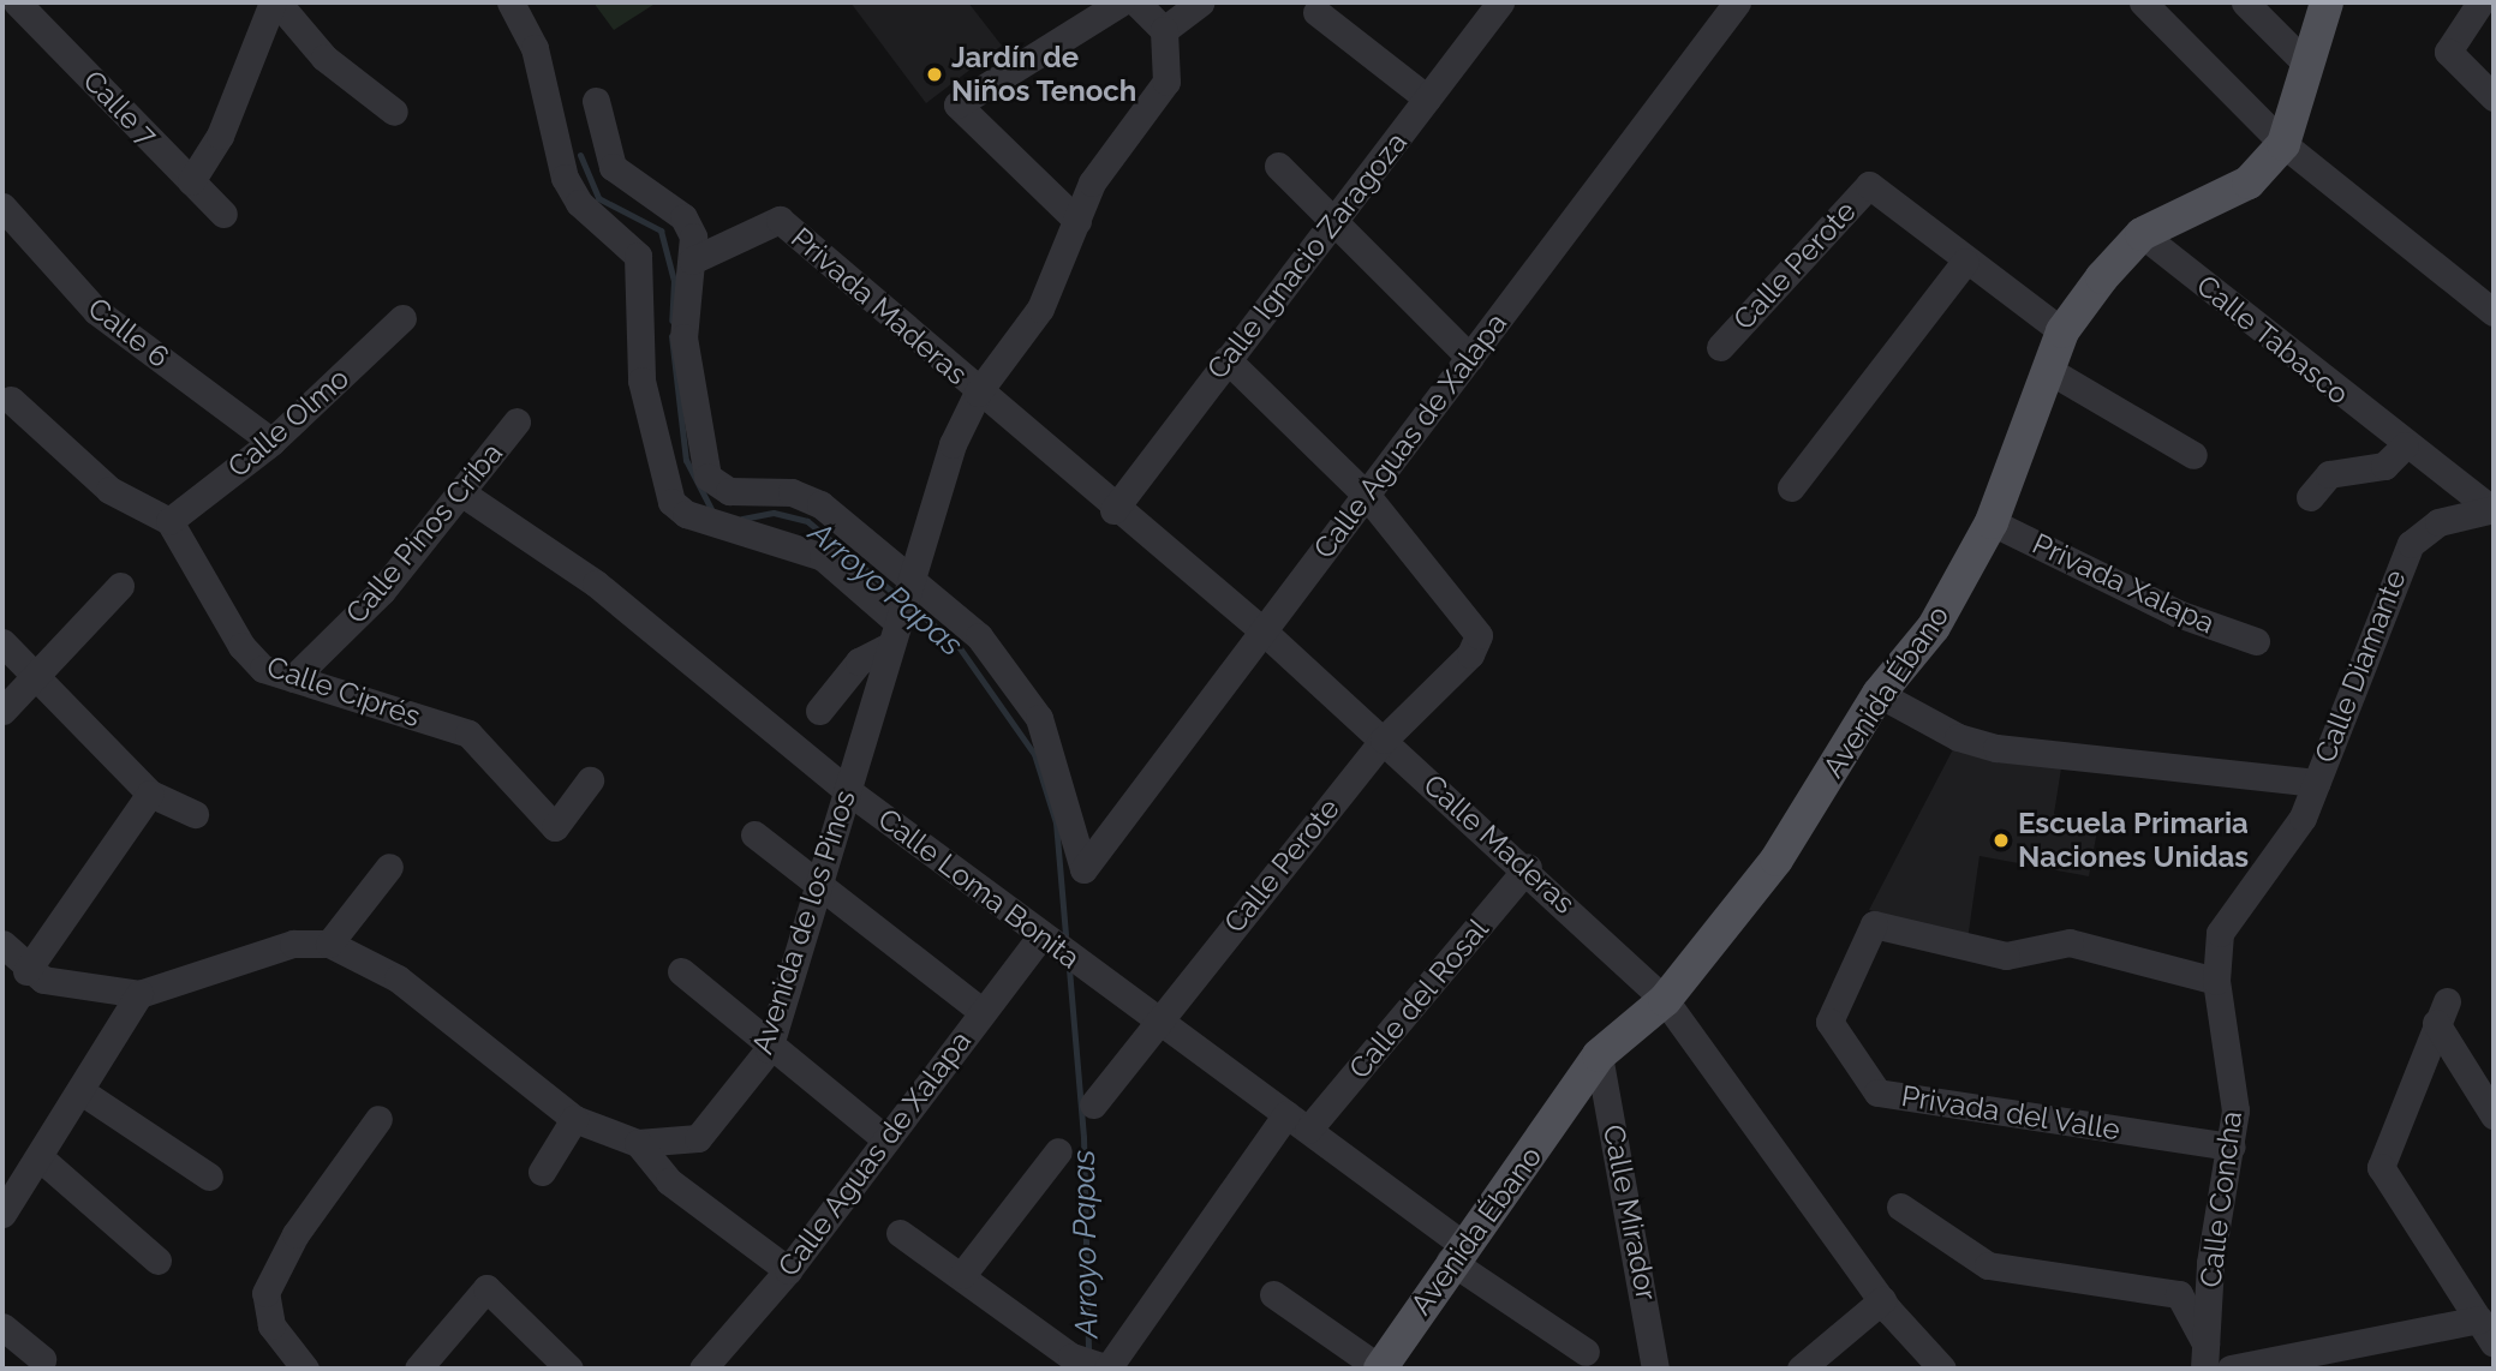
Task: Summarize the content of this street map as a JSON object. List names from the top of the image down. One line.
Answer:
{"streets":{"main road":["Avenida Ébano"],"street":["Calle 7","Calle Ignacio Zaragoza","Calle Perote","Privada Maderas","Calle 6","Calle Tabasco","Calle Olmo","Calle Aguas de Xalapa","Calle Pinos Criba","Privada Xalapa","Calle Diamante","Calle Ciprés","Calle Maderas","Calle Loma Bonita","Avenida de los Pinos","Calle del Rosal","Privada del Valle","Calle Concha","Calle Mirador"]},"crossings":[["Calle Ignacio Zaragoza","Calle Maderas"],["Calle Perote","Calle Aguas de Xalapa"],["Calle Perote","Calle Maderas"],["Calle Perote","Calle Loma Bonita"],["Privada Maderas","Calle Maderas"],["Privada Maderas","Avenida de los Pinos"],["Calle 6","Calle Olmo"],["Calle Tabasco","Calle Diamante"],["Calle Tabasco","Avenida Ébano"],["Calle Olmo","Calle Ciprés"],["Calle Aguas de Xalapa","Calle Maderas"],["Calle Aguas de Xalapa","Calle Loma Bonita"],["Calle Aguas de Xalapa","Avenida de los Pinos"],["Calle Pinos Criba","Calle Ciprés"],["Calle Pinos Criba","Calle Loma Bonita"],["Privada Xalapa","Avenida Ébano"],["Calle Diamante","Privada del Valle"],["Calle Diamante","Calle Concha"],["Avenida Ébano","Calle Maderas"],["Avenida Ébano","Calle Loma Bonita"],["Avenida Ébano","Calle Mirador"],["Calle Maderas","Avenida de los Pinos"],["Calle Maderas","Calle del Rosal"],["Calle Loma Bonita","Avenida de los Pinos"],["Calle Loma Bonita","Calle del Rosal"],["Privada del Valle","Calle Concha"]],"water":["Arroyo Papas"],"places":["Jardín de Niños Tenoch","Escuela Primaria Naciones Unidas"]}
